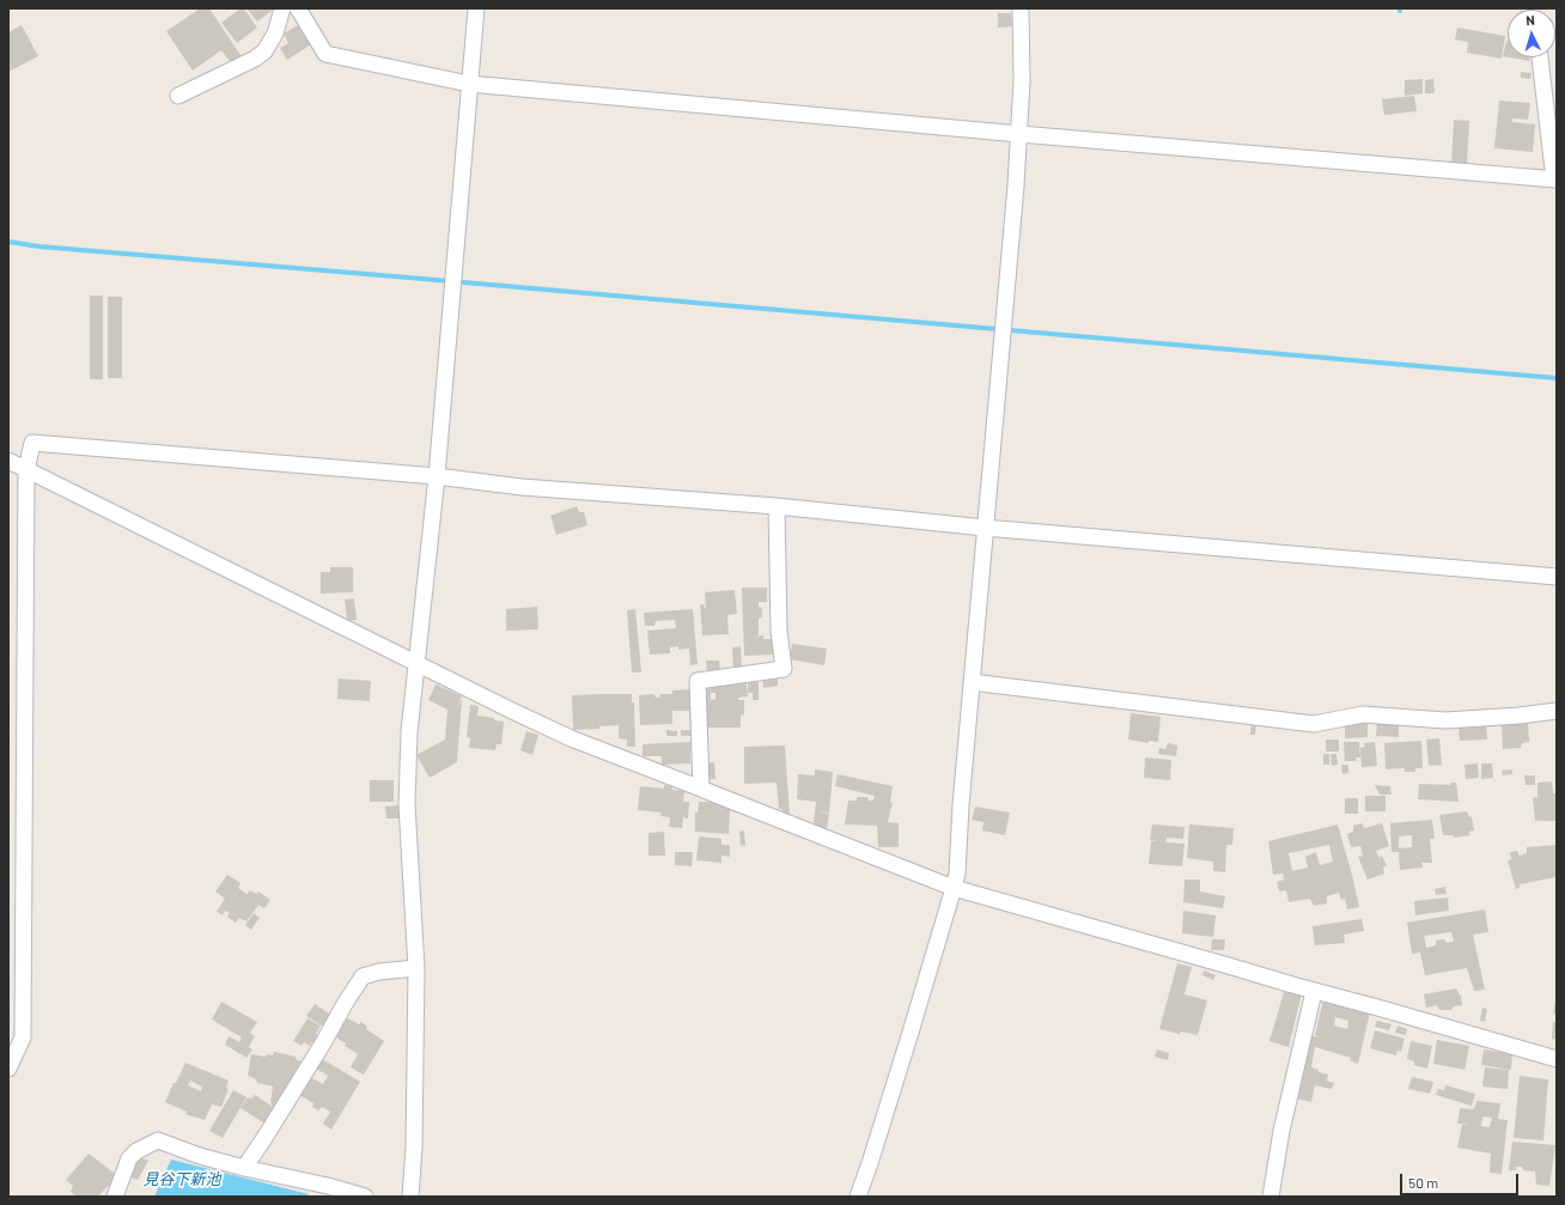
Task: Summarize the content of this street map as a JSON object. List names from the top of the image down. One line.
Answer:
{"water":["見谷下新池"],"scale_bar":"50 m","north":"top"}
